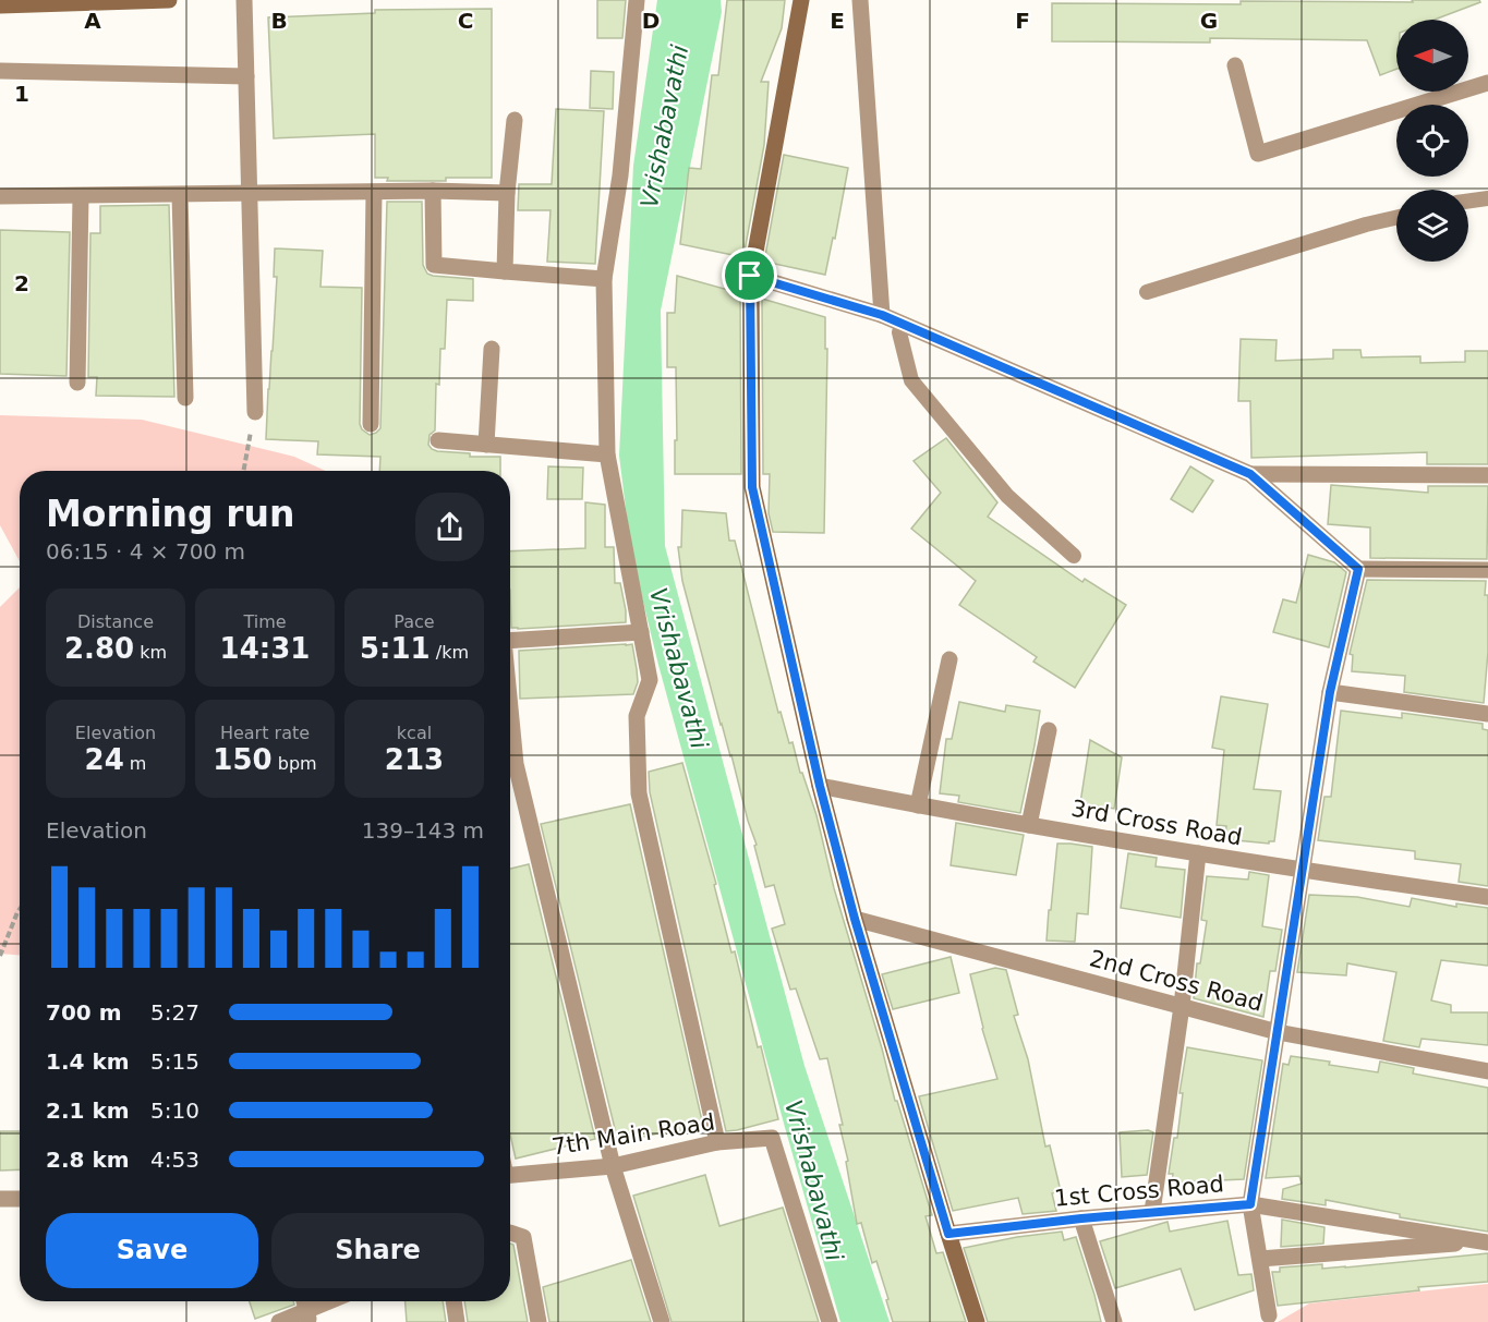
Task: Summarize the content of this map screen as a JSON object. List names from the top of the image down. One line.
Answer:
{"streets":{"street":["3rd Cross Road","2nd Cross Road","7th Main Road","1st Cross Road"]},"water":["Vrishabavathi"],"north":"left","page":{"heading":["Morning run","06:15 · 4 × 700 m"],"stats":[["Distance","2.80 km"],["Time","14:31"],["Pace","5:11 /km"],["Elevation","24 m"],["Heart rate","150 bpm"],["kcal","213"]],"chart":["Elevation","139–143 m"],"list":[{"name":"700 m","note":"5:27"},{"name":"1.4 km","note":"5:15"},{"name":"2.1 km","note":"5:10"},{"name":"2.8 km","note":"4:53"}],"buttons":["Save","Share"]},"grid":{"columns":["A","B","C","D","E","F","G"],"rows":["1","2"]}}
